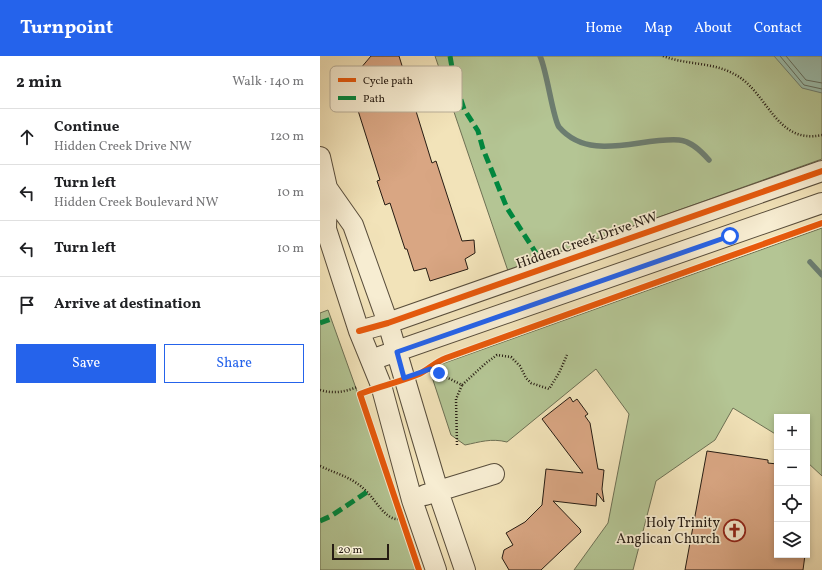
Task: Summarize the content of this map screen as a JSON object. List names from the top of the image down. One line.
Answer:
{"streets":{"street":["Hidden Creek Drive NW"]},"places":{"church":["Holy Trinity Anglican Church"]},"legend":["Cycle path","Path"],"scale_bar":"20 m","page":{"header":"Turnpoint","nav":["Home","Map","About","Contact"],"heading":["2 min","Walk · 140 m"],"list":[["Continue","Hidden Creek Drive NW","120 m"],["Turn left","Hidden Creek Boulevard NW","10 m"],["Turn left","10 m"],"Arrive at destination"],"buttons":["Save","Share"],"map_buttons":["+","−"],"scale":"20 m"}}
